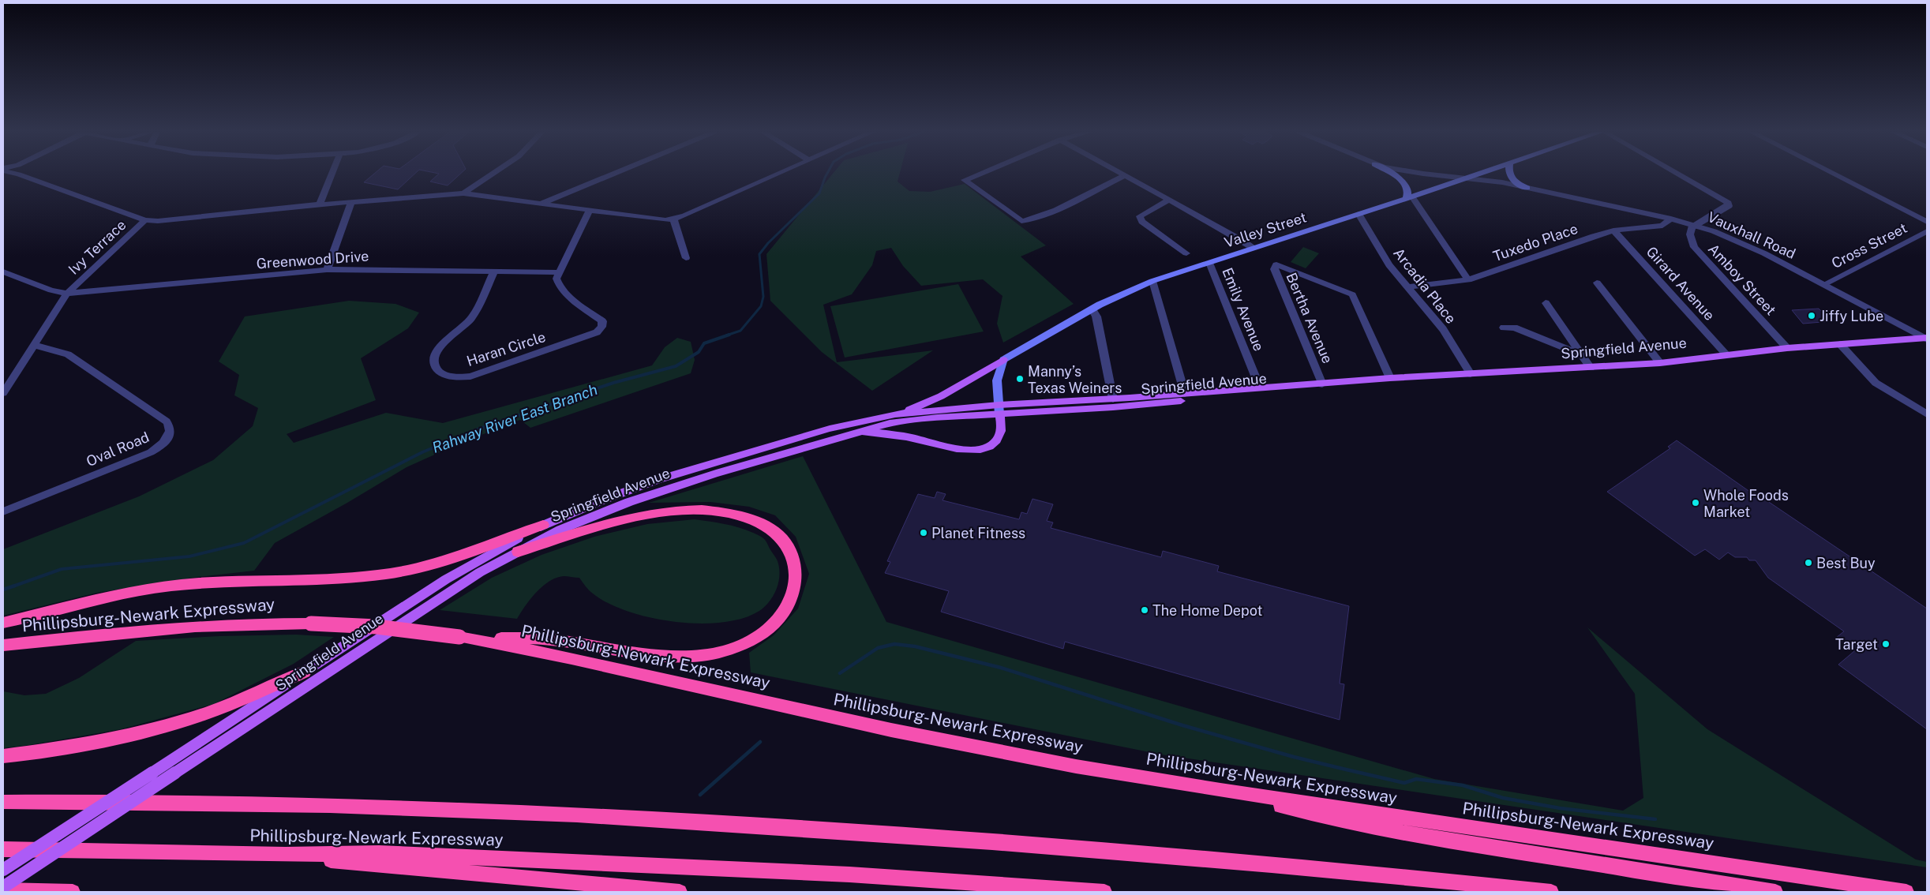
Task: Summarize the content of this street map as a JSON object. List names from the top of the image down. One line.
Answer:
{"streets":{"highway":["Phillipsburg-Newark Expressway"],"main road":["Valley Street","Springfield Avenue"],"street":["Vauxhall Road","Tuxedo Place","Cross Street","Ivy Terrace","Greenwood Drive","Amboy Street","Girard Avenue","Arcadia Place","Emily Avenue","Bertha Avenue","Haran Circle","Oval Road"]},"crossings":[["Valley Street","Vauxhall Road"],["Valley Street","Arcadia Place"],["Valley Street","Emily Avenue"],["Vauxhall Road","Tuxedo Place"],["Vauxhall Road","Cross Street"],["Vauxhall Road","Amboy Street"],["Vauxhall Road","Springfield Avenue"],["Tuxedo Place","Girard Avenue"],["Tuxedo Place","Arcadia Place"],["Ivy Terrace","Greenwood Drive"],["Greenwood Drive","Haran Circle"],["Amboy Street","Springfield Avenue"],["Girard Avenue","Springfield Avenue"],["Arcadia Place","Springfield Avenue"],["Emily Avenue","Springfield Avenue"],["Bertha Avenue","Springfield Avenue"]],"water":["Rahway River East Branch"],"places":["Jiffy Lube","Manny’s Texas Weiners","Whole Foods Market","Planet Fitness","Best Buy","The Home Depot","Target"]}
